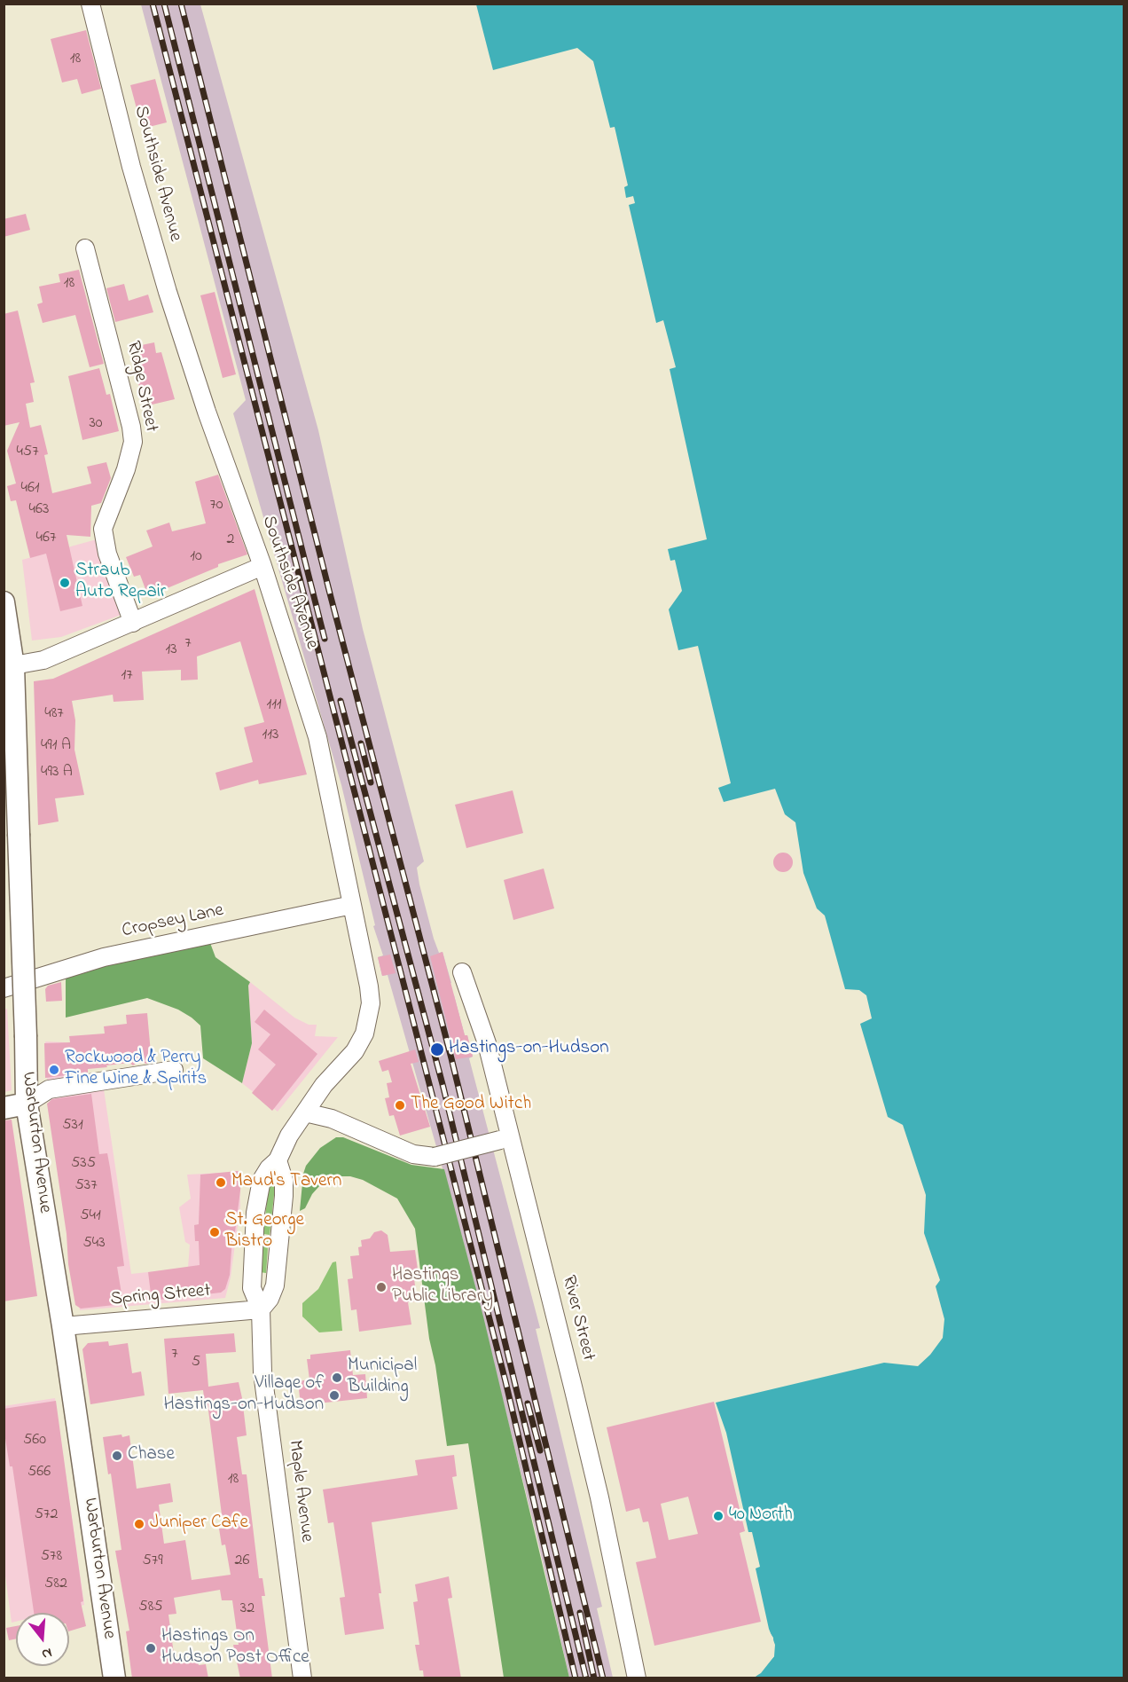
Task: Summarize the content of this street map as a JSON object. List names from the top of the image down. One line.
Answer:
{"streets":{"street":["Southside Avenue","Ridge Street","Cropsey Lane","Warburton Avenue","Spring Street","River Street","Maple Avenue"]},"crossings":[["Southside Avenue","Cropsey Lane"],["Southside Avenue","Spring Street"],["Southside Avenue","Maple Avenue"],["Warburton Avenue","Spring Street"],["Spring Street","Maple Avenue"]],"places":["Straub Auto Repair","Hastings-on-Hudson","Rockwood & Perry Fine Wine & Spirits","The Good Witch","Maud's Tavern","St. George Bistro","Hastings Public Library","Municipal Building","Village of Hastings-on-Hudson","Chase","40 North","Juniper Cafe","Hastings On Hudson Post Office"],"house_numbers":["18","18","30","457","461","70","463","467","2","10","7","13","17","111","487","113","491 A","493 A","531","535","537","541","543","7","5","560","566","18","572","578","579","26","582","585","32"],"north":"bottom"}
